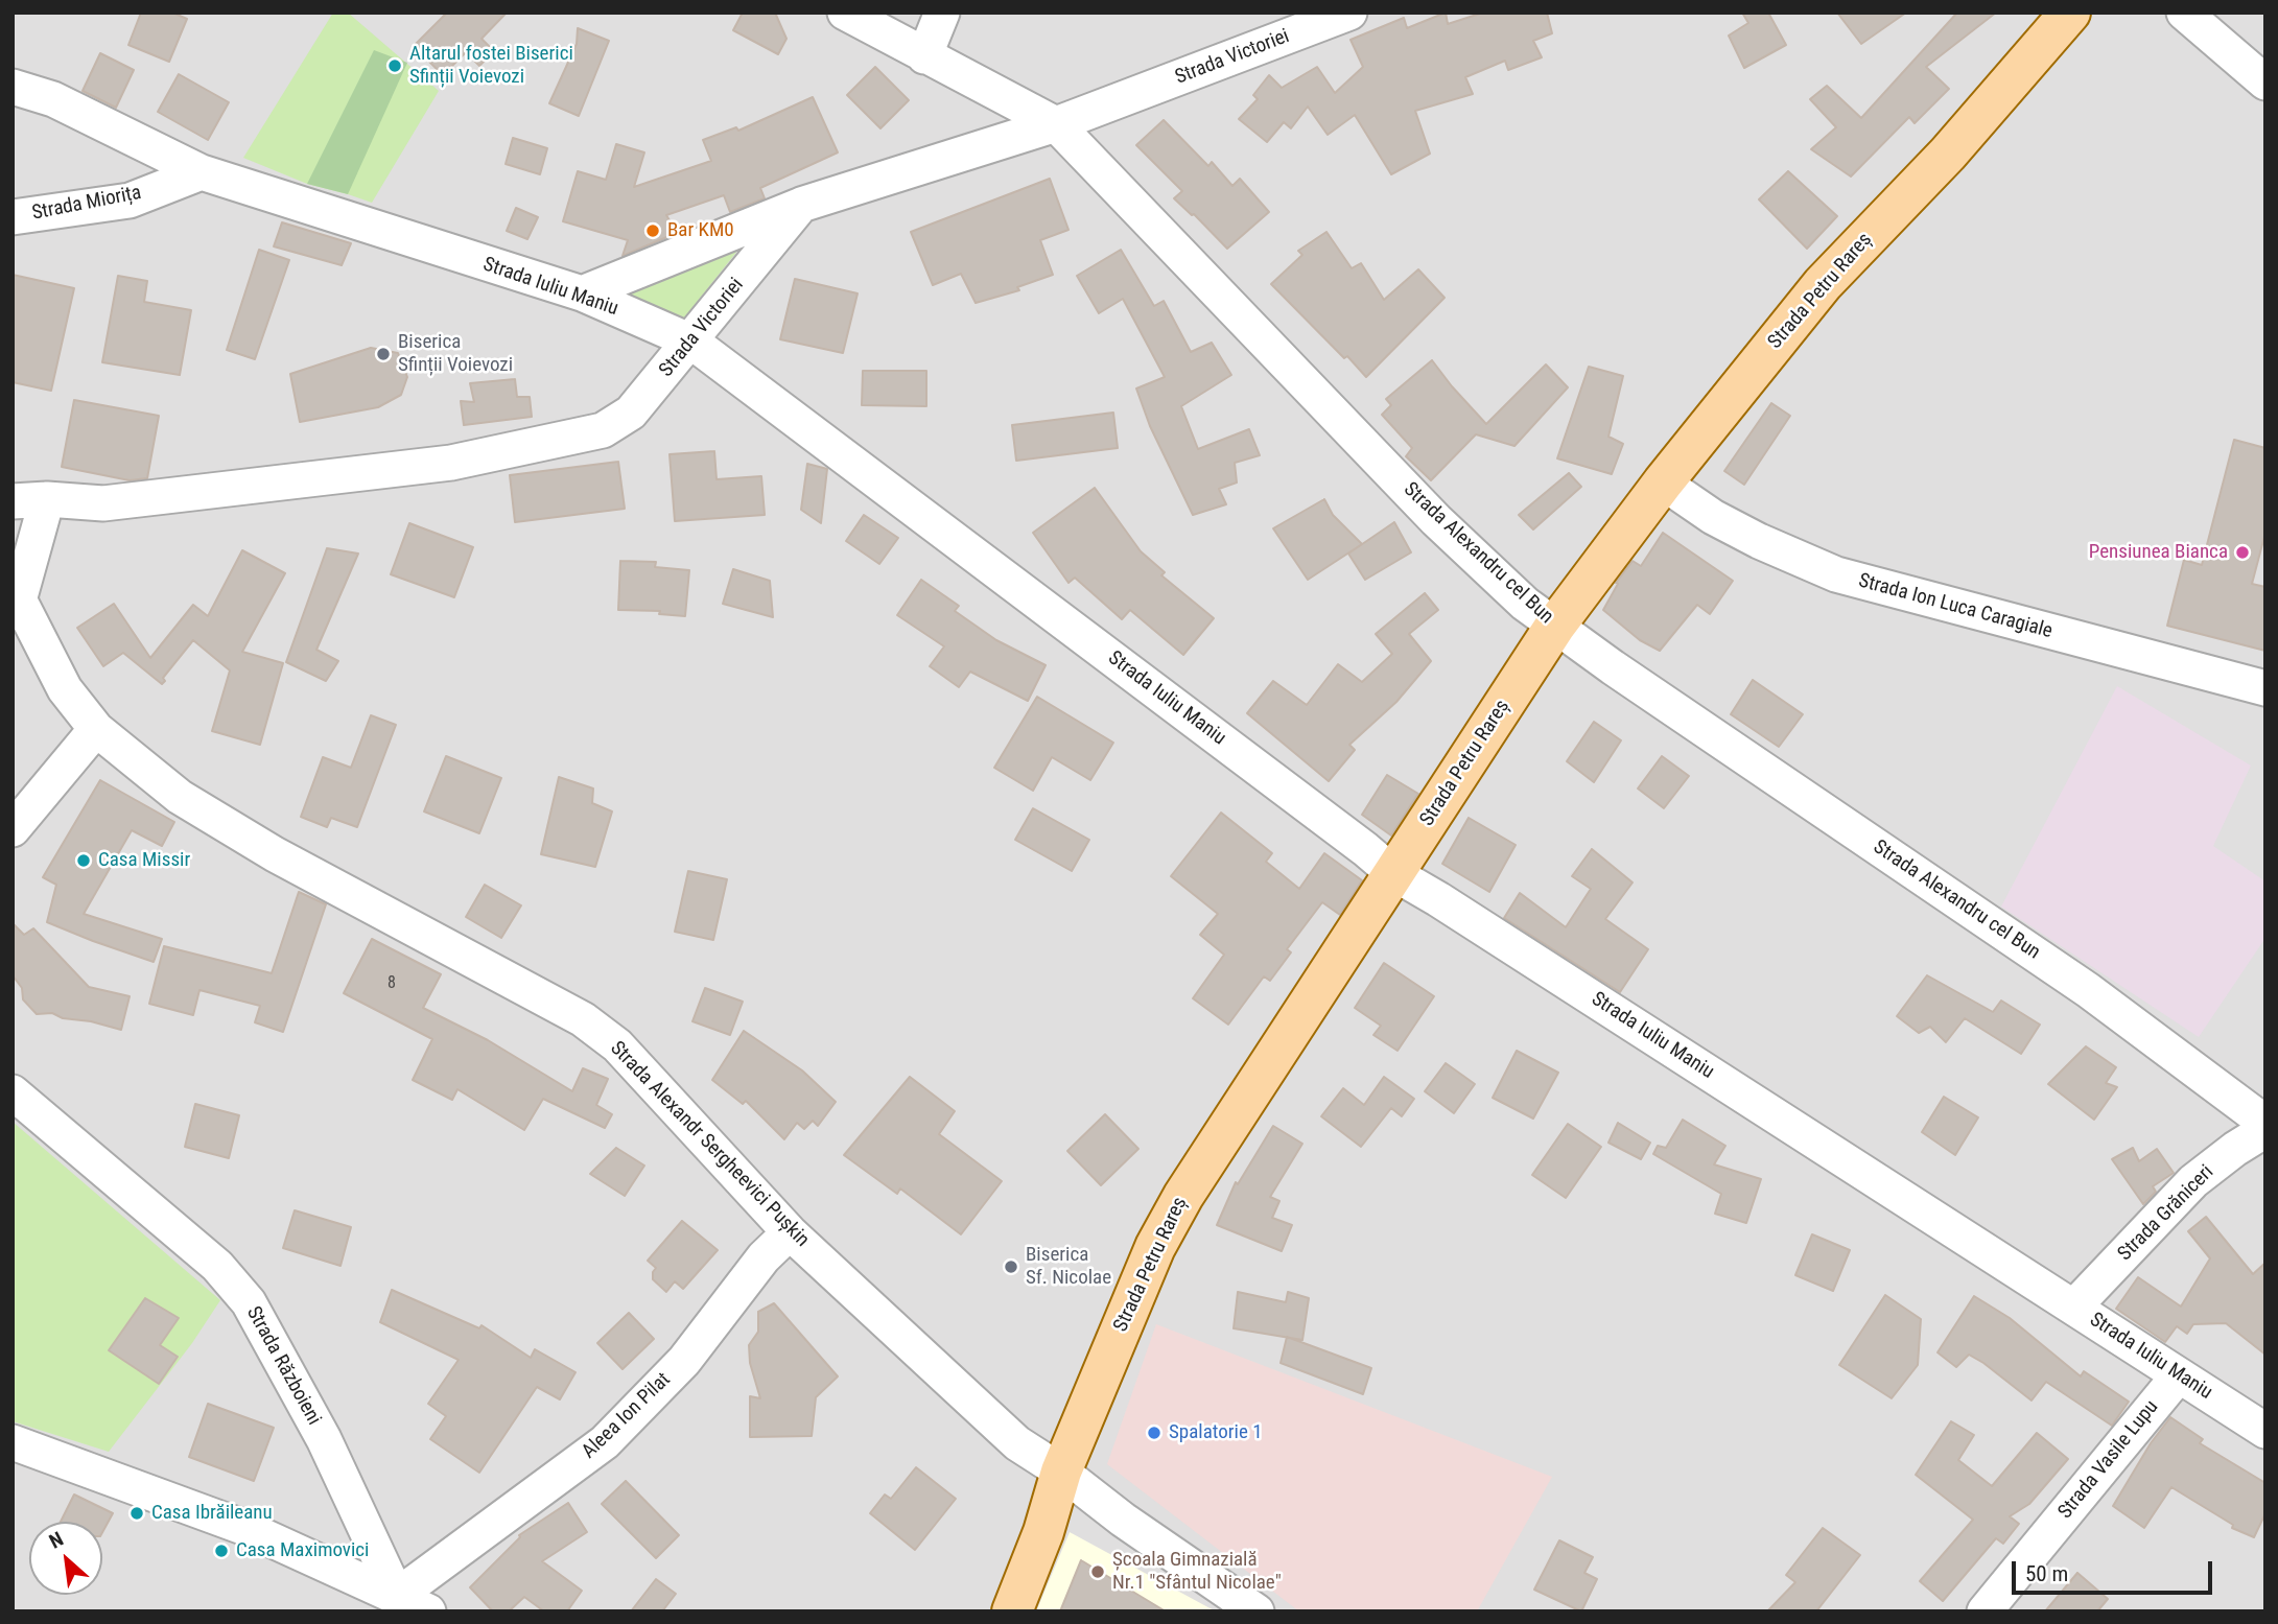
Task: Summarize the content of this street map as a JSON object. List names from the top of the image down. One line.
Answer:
{"streets":{"main road":["Strada Petru Rareș"],"street":["Strada Victoriei","Strada Miorița","Strada Iuliu Maniu","Strada Alexandru cel Bun","Strada Ion Luca Caragiale","Strada Alexandr Sergheevici Pușkin","Strada Grăniceri","Strada Războieni","Aleea Ion Pilat","Strada Vasile Lupu"]},"crossings":[["Strada Victoriei","Strada Iuliu Maniu"],["Strada Victoriei","Strada Alexandru cel Bun"],["Strada Miorița","Strada Iuliu Maniu"],["Strada Iuliu Maniu","Strada Petru Rareș"],["Strada Iuliu Maniu","Strada Grăniceri"],["Strada Iuliu Maniu","Strada Vasile Lupu"],["Strada Petru Rareș","Strada Alexandru cel Bun"],["Strada Petru Rareș","Strada Ion Luca Caragiale"],["Strada Petru Rareș","Strada Alexandr Sergheevici Pușkin"],["Strada Alexandr Sergheevici Pușkin","Aleea Ion Pilat"],["Strada Războieni","Aleea Ion Pilat"]],"places":["Altarul fostei Biserici Sfinții Voievozi","Bar KM0","Biserica Sfinții Voievozi","Pensiunea Bianca","Casa Missir","Biserica Sf. Nicolae","Spalatorie 1","Casa Ibrăileanu","Casa Maximovici","Școala Gimnazială Nr.1 \"Sfântul Nicolae\""],"house_numbers":["8"],"scale_bar":"50 m","north":"top left"}
